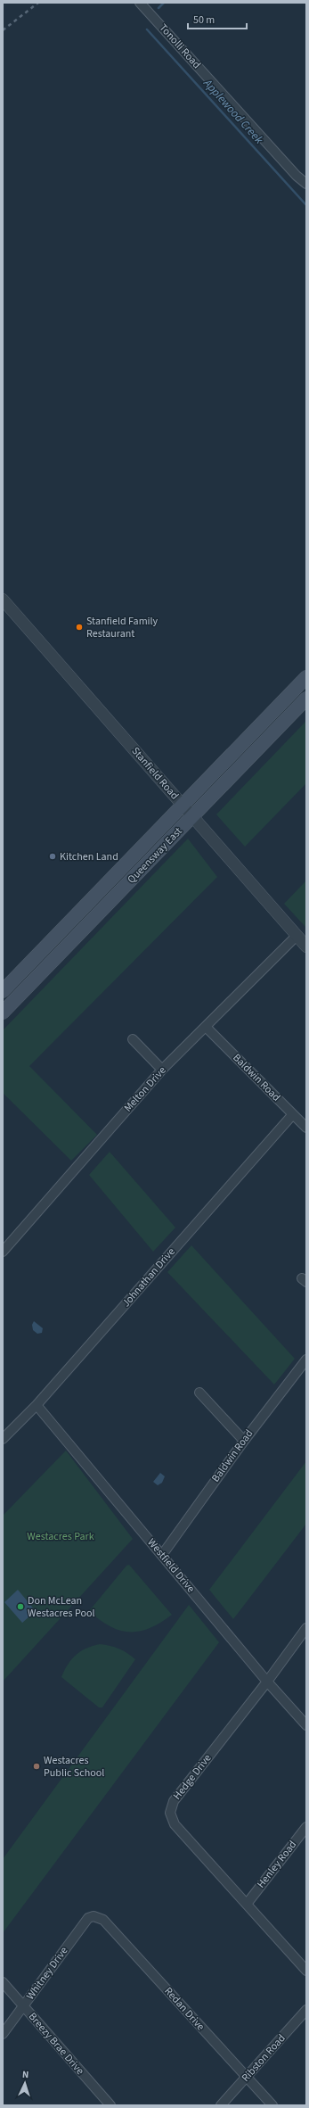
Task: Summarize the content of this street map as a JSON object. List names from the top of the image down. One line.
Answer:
{"streets":{"main road":["Queensway East"],"street":["Tonolli Road","Stanfield Road","Baldwin Road","Melton Drive","Johnathan Drive","Westfield Drive","Hedge Drive","Henley Road","Whitney Drive","Redan Drive","Breezy Brae Drive","Ribston Road"]},"crossings":[["Stanfield Road","Queensway East"],["Stanfield Road","Melton Drive"],["Baldwin Road","Melton Drive"],["Baldwin Road","Johnathan Drive"],["Baldwin Road","Westfield Drive"],["Johnathan Drive","Westfield Drive"],["Westfield Drive","Hedge Drive"],["Hedge Drive","Henley Road"],["Whitney Drive","Redan Drive"],["Whitney Drive","Breezy Brae Drive"],["Redan Drive","Ribston Road"]],"water":["Applewood Creek"],"parks":["Westacres Park"],"places":["Stanfield Family Restaurant","Kitchen Land","Don McLean Westacres Pool","Westacres Public School"],"scale_bar":"50 m","north":"top"}
